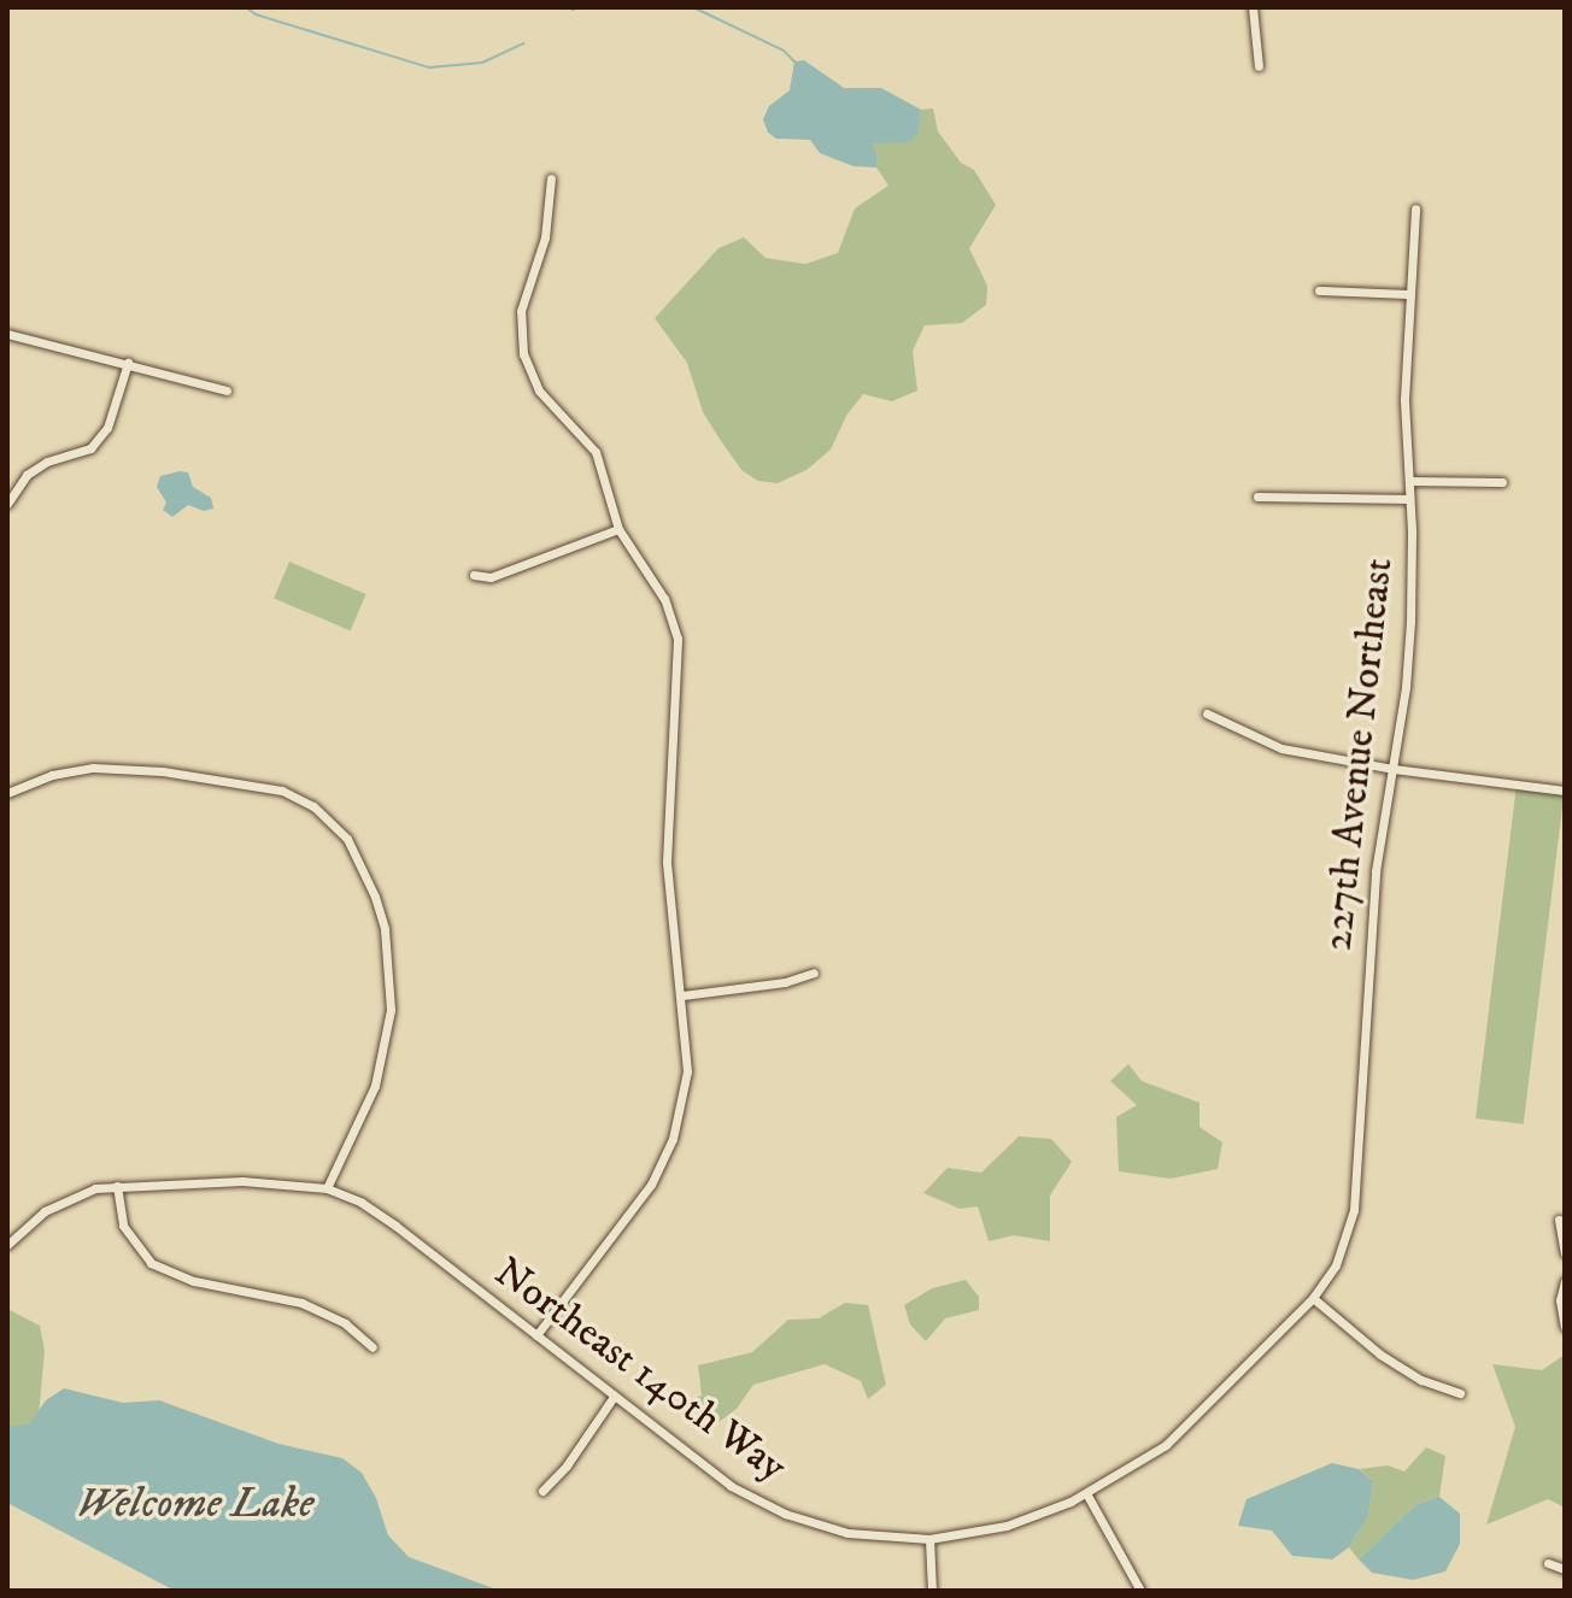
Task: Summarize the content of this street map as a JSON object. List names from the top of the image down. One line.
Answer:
{"streets":{"street":["227th Avenue Northeast","Northeast 140th Way"]},"crossings":[["227th Avenue Northeast","Northeast 140th Way"]],"water":["Welcome Lake"]}
